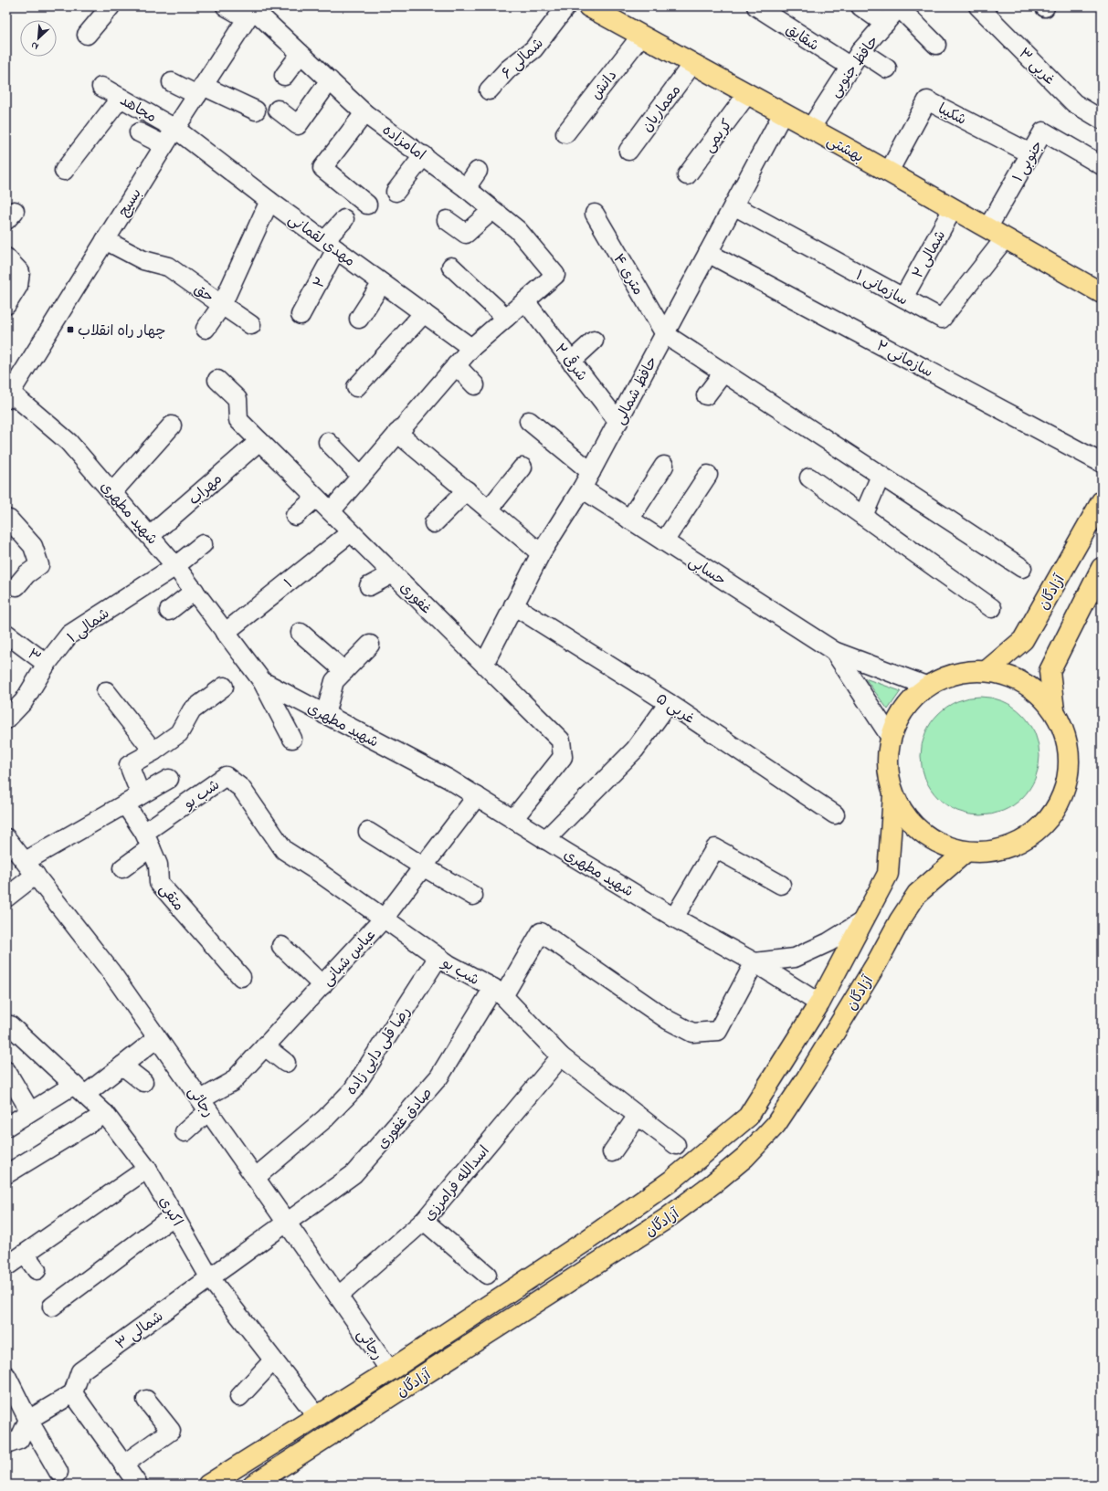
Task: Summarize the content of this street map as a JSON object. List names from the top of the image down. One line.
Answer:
{"streets":{"main road":["بهشتی","آزادگان"],"street":["شقایق","شمالی ۶","حافظ جنوبی","۳ غربی","دانش","مجاهد","معماریان","شکیبا","کریمی","امامزاده","۱ جنوبی","بسیج","مهدی لقمانی","شمالی ۲","۴ متری","۲","سازمانی ۱","حق","سازمانی ۲","۲ شرقی","حافظ شمالی","مهراب","شهید مطهری","حسابی","۱","غفوری","۱ شمالی","۳","۵ غربی","شب بو","متقی","عباس شبانی","رضا قلی دایی زاده","رجائی","صادق غفوری","اسدالله فرامرزی","اکبری","۳ شمالی"]},"crossings":[["شقایق","حافظ جنوبی"],["حافظ جنوبی","بهشتی"],["دانش","بهشتی"],["مجاهد","بسیج"],["مجاهد","مهدی لقمانی"],["معماریان","بهشتی"],["شکیبا","بهشتی"],["شکیبا","۱ جنوبی"],["کریمی","بهشتی"],["امامزاده","بسیج"],["امامزاده","۲ شرقی"],["بهشتی","۱ جنوبی"],["بهشتی","شمالی ۲"],["بهشتی","سازمانی ۱"],["بهشتی","حافظ شمالی"],["بسیج","مهدی لقمانی"],["بسیج","حق"],["بسیج","شهید مطهری"],["مهدی لقمانی","۲"],["مهدی لقمانی","حق"],["شمالی ۲","سازمانی ۱"],["۴ متری","حافظ شمالی"],["سازمانی ۱","حافظ شمالی"],["سازمانی ۲","حافظ شمالی"],["۲ شرقی","حافظ شمالی"],["حافظ شمالی","حسابی"],["حافظ شمالی","غفوری"],["حافظ شمالی","۵ غربی"],["مهراب","شهید مطهری"],["مهراب","غفوری"],["شهید مطهری","۱"],["شهید مطهری","غفوری"],["شهید مطهری","۱ شمالی"],["شهید مطهری","عباس شبانی"],["۱","غفوری"],["۱ شمالی","۳"],["شب بو","متقی"],["شب بو","عباس شبانی"],["شب بو","رضا قلی دایی زاده"],["شب بو","صادق غفوری"],["شب بو","اسدالله فرامرزی"],["عباس شبانی","رجائی"],["رضا قلی دایی زاده","رجائی"],["رجائی","صادق غفوری"],["رجائی","اسدالله فرامرزی"],["رجائی","۳ شمالی"],["صادق غفوری","۳ شمالی"],["اکبری","۳ شمالی"]],"places":{"transit":["چهار راه انقلاب"]},"north":"bottom left"}
